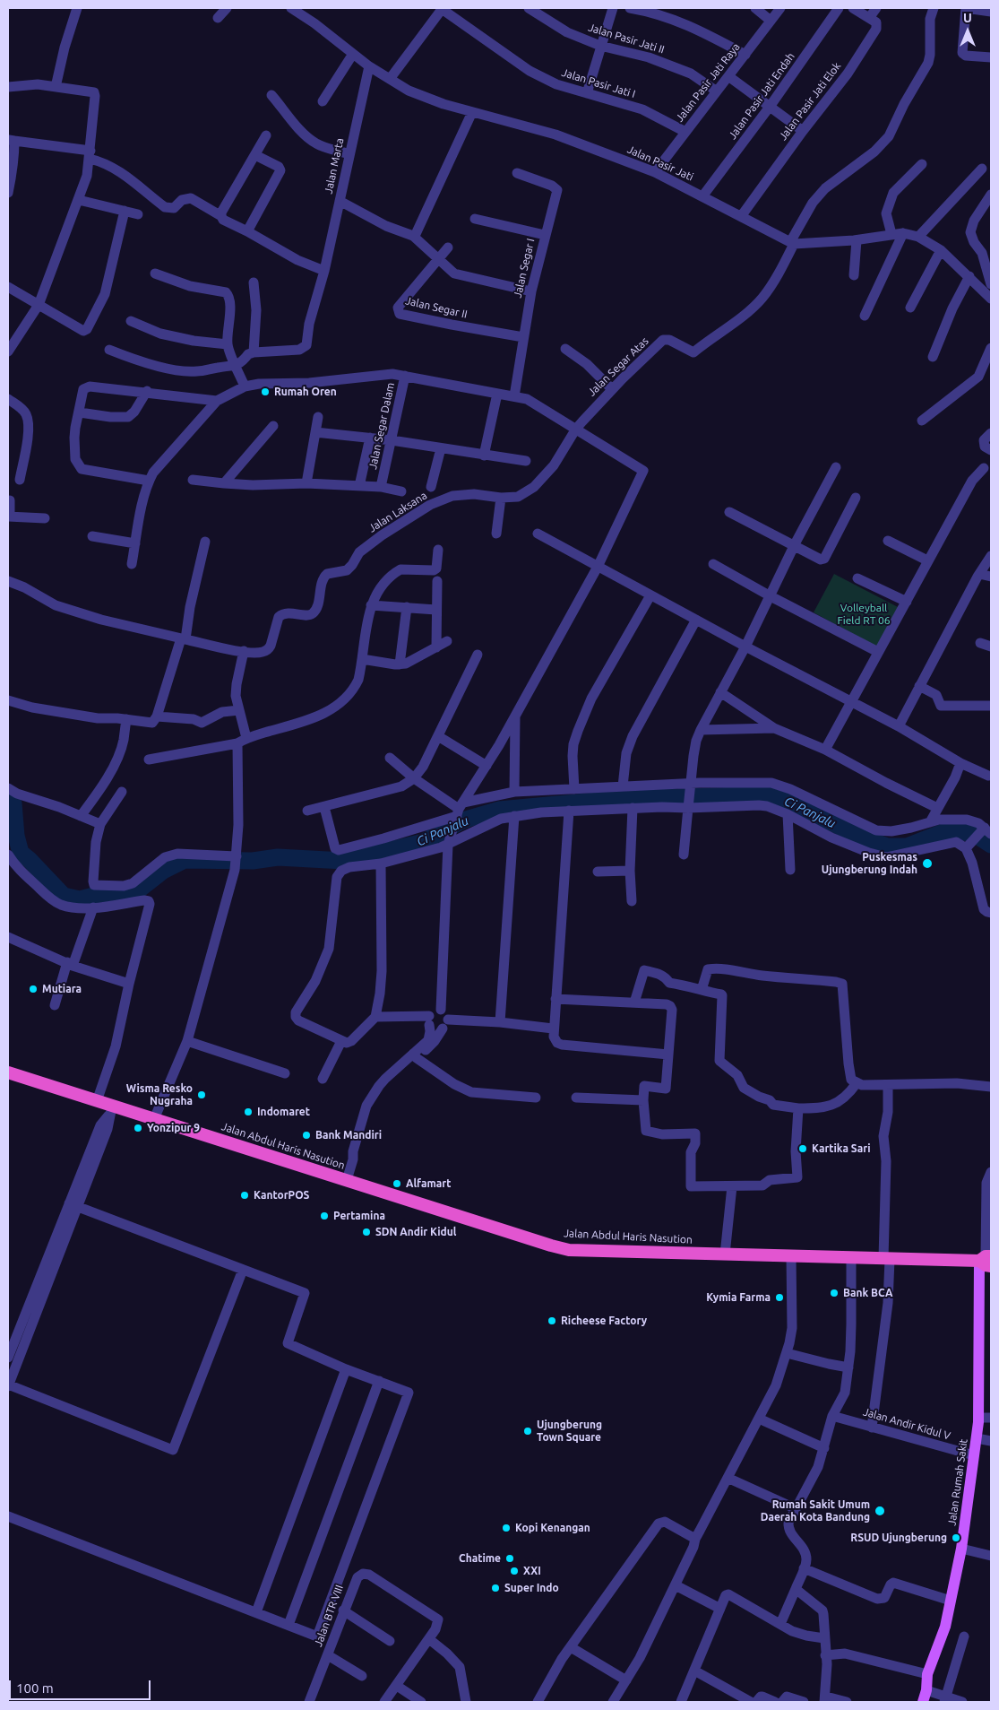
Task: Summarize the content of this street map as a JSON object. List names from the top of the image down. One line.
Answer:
{"streets":{"highway":["Jalan Abdul Haris Nasution"],"main road":["Jalan Rumah Sakit"],"street":["Jalan Pasir Jati II","Jalan Pasir Jati Raya","Jalan Pasir Jati I","Jalan Pasir Jati Endah","Jalan Pasir Jati Elok","Jalan Pasir Jati","Jalan Marta","Jalan Segar I","Jalan Segar II","Jalan Segar Atas","Jalan Segar Dalam","Jalan Laksana","Jalan Andir Kidul V","Jalan BTR VIII"]},"crossings":[["Jalan Pasir Jati II","Jalan Pasir Jati Raya"],["Jalan Pasir Jati Raya","Jalan Pasir Jati I"],["Jalan Pasir Jati Raya","Jalan Pasir Jati"],["Jalan Pasir Jati Endah","Jalan Pasir Jati"],["Jalan Pasir Jati Elok","Jalan Pasir Jati"],["Jalan Pasir Jati","Jalan Marta"],["Jalan Pasir Jati","Jalan Segar Atas"],["Jalan Segar I","Jalan Segar II"],["Jalan Segar Atas","Jalan Laksana"],["Jalan Abdul Haris Nasution","Jalan Rumah Sakit"],["Jalan Andir Kidul V","Jalan Rumah Sakit"]],"water":["Ci Panjalu"],"parks":["Volleyball Field RT 06"],"places":["Rumah Oren","Puskesmas Ujungberung Indah","Mutiara","Wisma Resko Nugraha","Indomaret","Yonzipur 9","Bank Mandiri","Kartika Sari","Alfamart","KantorPOS","Pertamina","SDN Andir Kidul","Bank BCA","Kymia Farma","Richeese Factory","Ujungberung Town Square","Rumah Sakit Umum Daerah Kota Bandung","Kopi Kenangan","RSUD Ujungberung","Chatime","XXI","Super Indo"],"scale_bar":"100 m","north":"top"}
